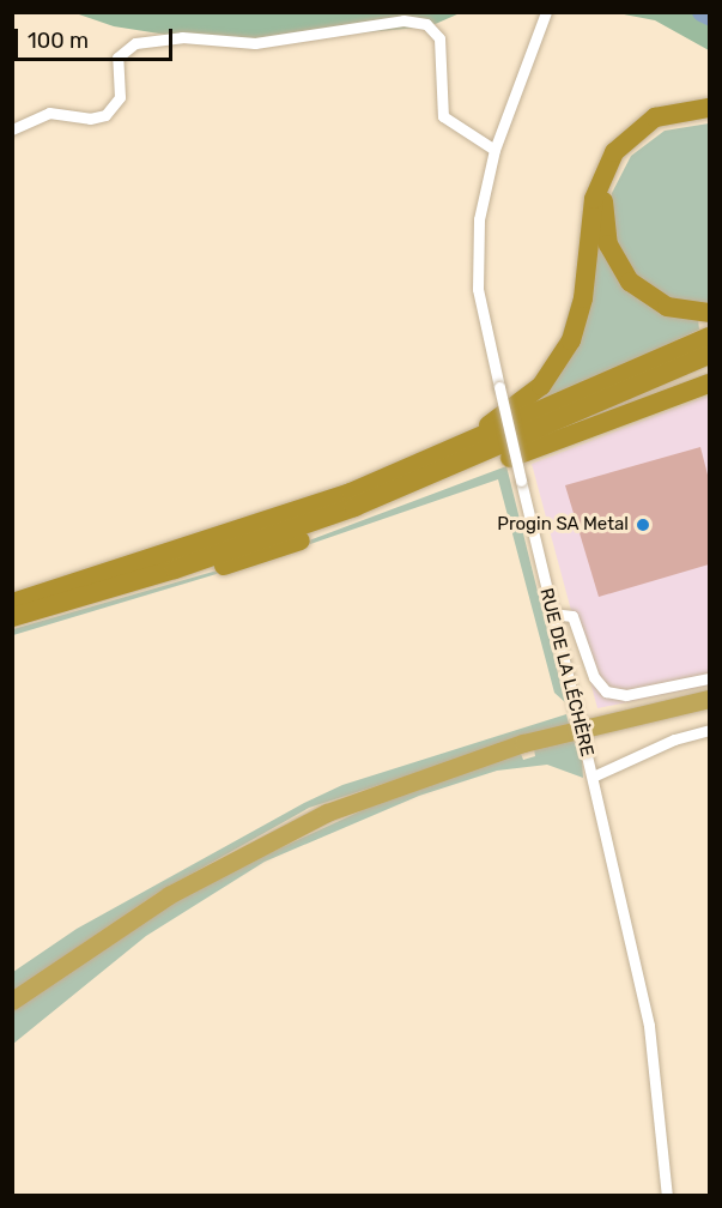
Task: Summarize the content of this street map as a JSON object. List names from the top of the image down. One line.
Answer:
{"streets":{"street":["RUE DE LA LÉCHÈRE"]},"places":["Progin SA Metal"],"scale_bar":"100 m"}
